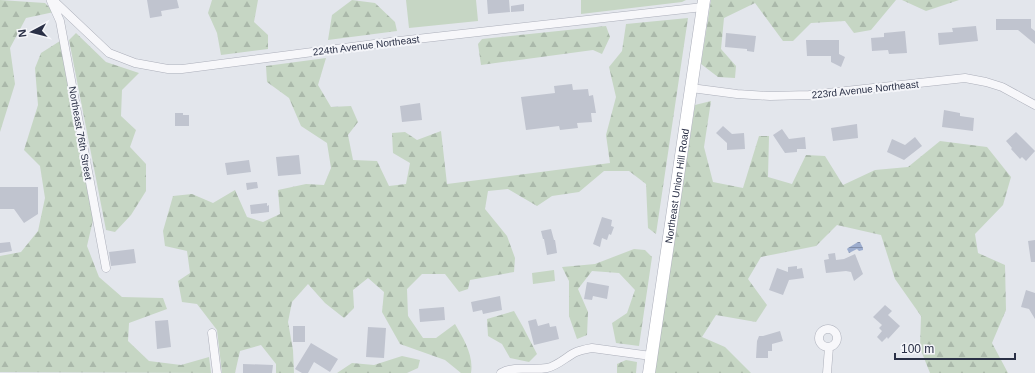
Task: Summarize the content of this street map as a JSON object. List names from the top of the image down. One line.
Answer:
{"streets":{"street":["224th Avenue Northeast","223rd Avenue Northeast","Northeast 76th Street","Northeast Union Hill Road"]},"crossings":[["224th Avenue Northeast","Northeast 76th Street"],["224th Avenue Northeast","Northeast Union Hill Road"],["223rd Avenue Northeast","Northeast Union Hill Road"]],"scale_bar":"100 m","north":"left"}
